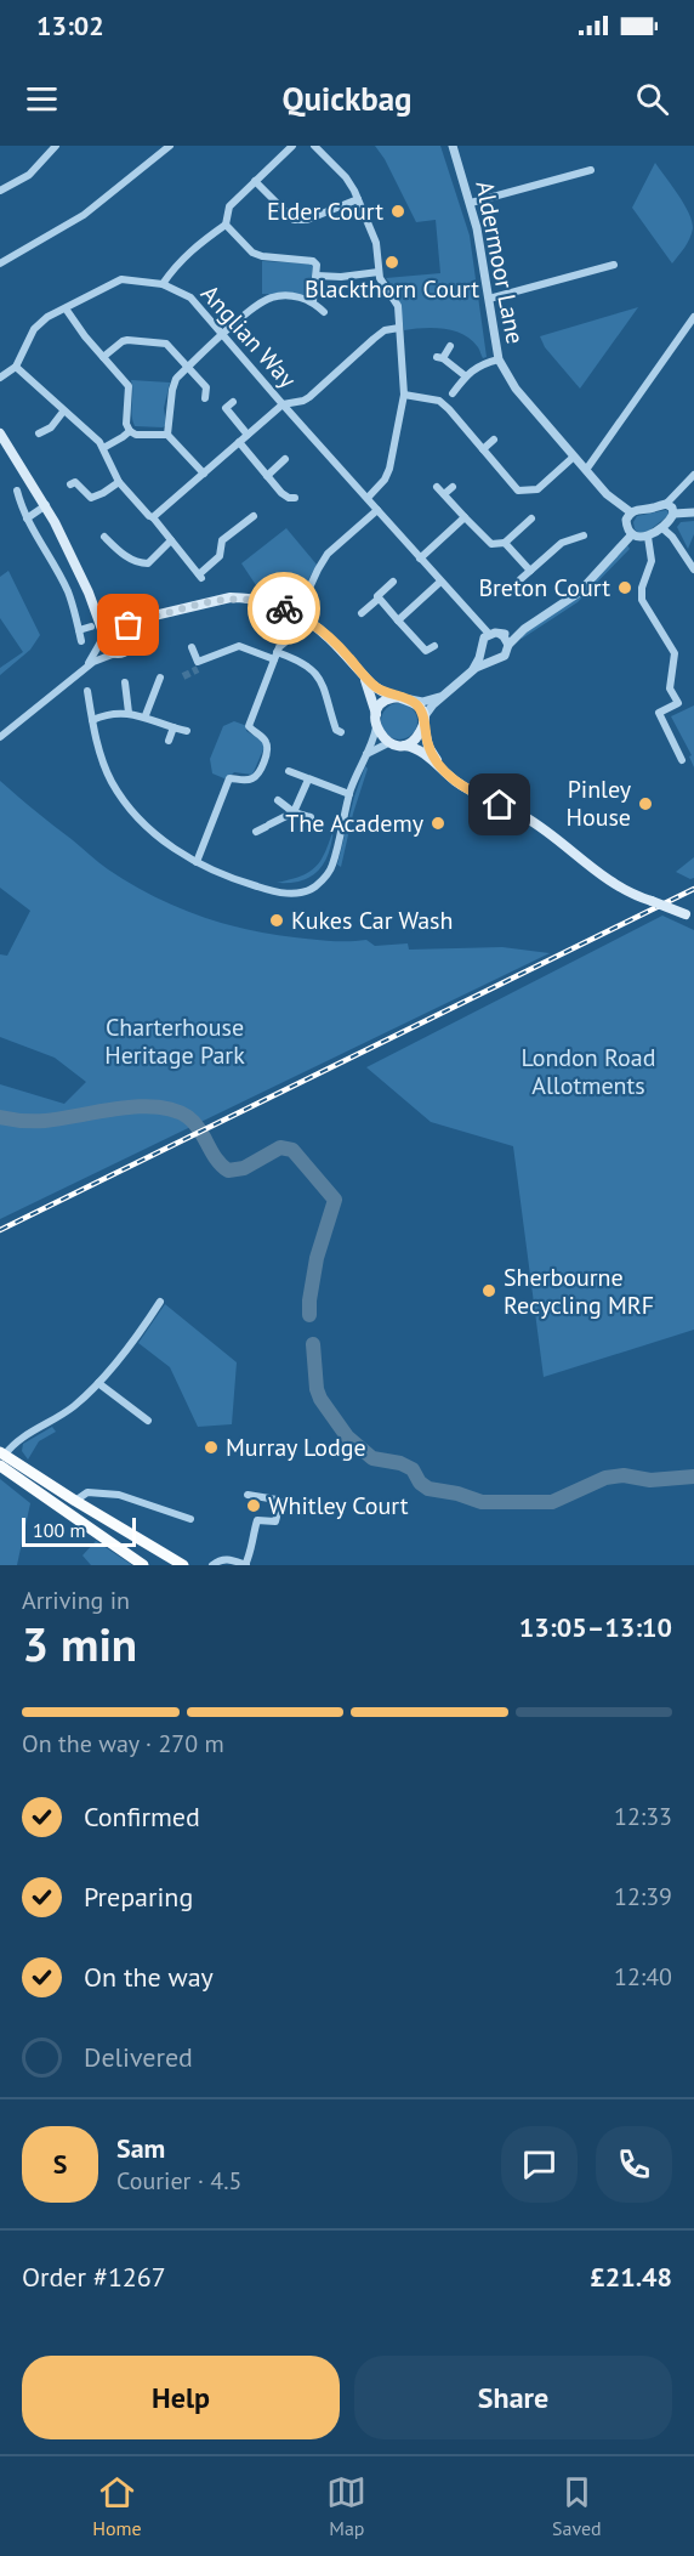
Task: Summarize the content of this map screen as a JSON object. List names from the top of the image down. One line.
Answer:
{"streets":{"street":["Aldermoor Lane","Anglian Way"]},"parks":["Charterhouse Heritage Park","London Road Allotments"],"places":["Elder Court","Blackthorn Court","Breton Court","Pinley House","The Academy","Kukes Car Wash","Sherbourne Recycling MRF","Murray Lodge","Whitley Court"],"scale_bar":"100 m","page":{"status":"13:02","header":"Quickbag","scale":"100 m","heading":["3 min","Arriving in","13:05–13:10"],"panel":["Sam","Courier · 4.5","Order #1267","£21.48"],"bar":"On the way · 270 m","list":[["Confirmed","12:33"],["Preparing","12:39"],["On the way","12:40"],"Delivered"],"round":"S","buttons":["Help","Share"],"tabs":["Home","Map","Saved"]}}
